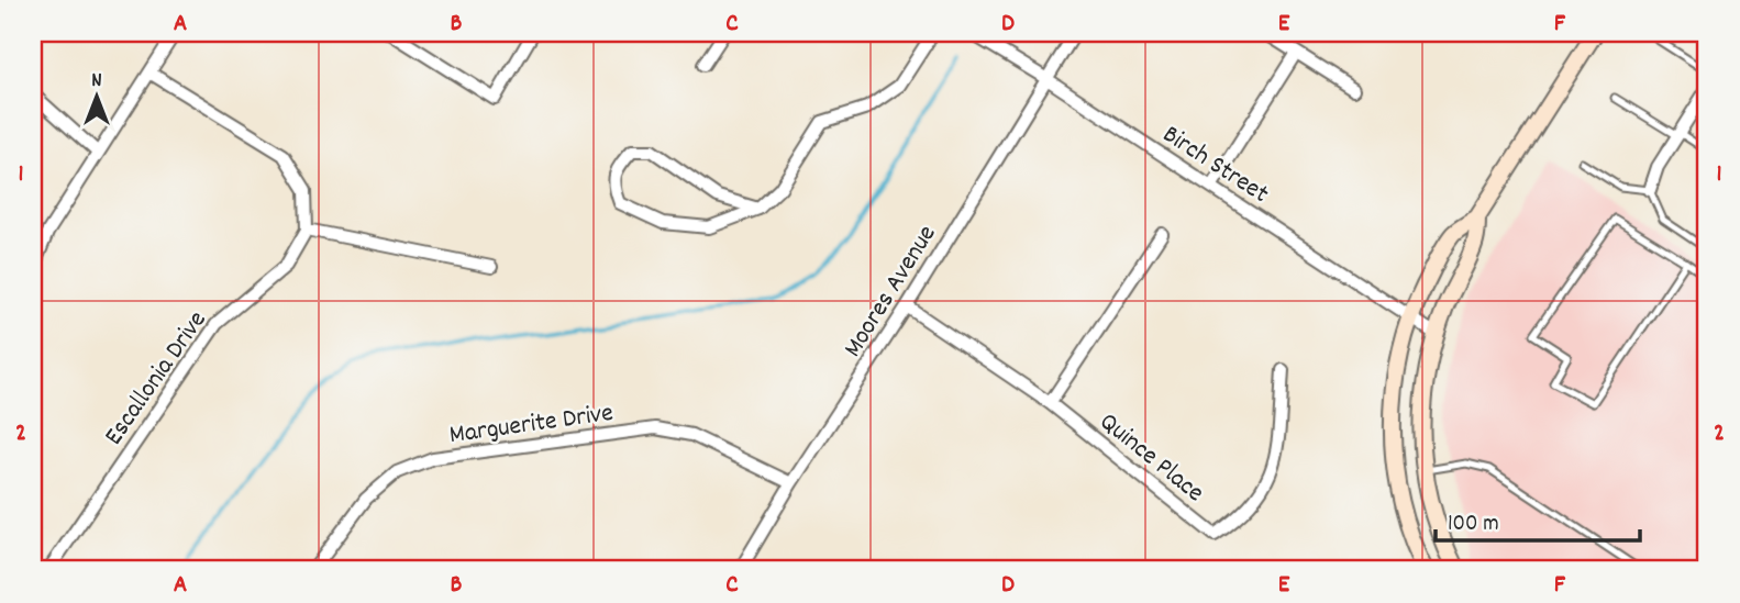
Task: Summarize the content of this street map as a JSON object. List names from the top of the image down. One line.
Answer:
{"streets":{"street":["Birch Street","Moores Avenue","Escallonia Drive","Marguerite Drive","Quince Place"]},"crossings":[["Birch Street","Moores Avenue"],["Moores Avenue","Marguerite Drive"],["Moores Avenue","Quince Place"]],"scale_bar":"100 m","north":"top","grid":{"columns":["A","B","C","D","E","F"],"rows":["1","2"]}}
